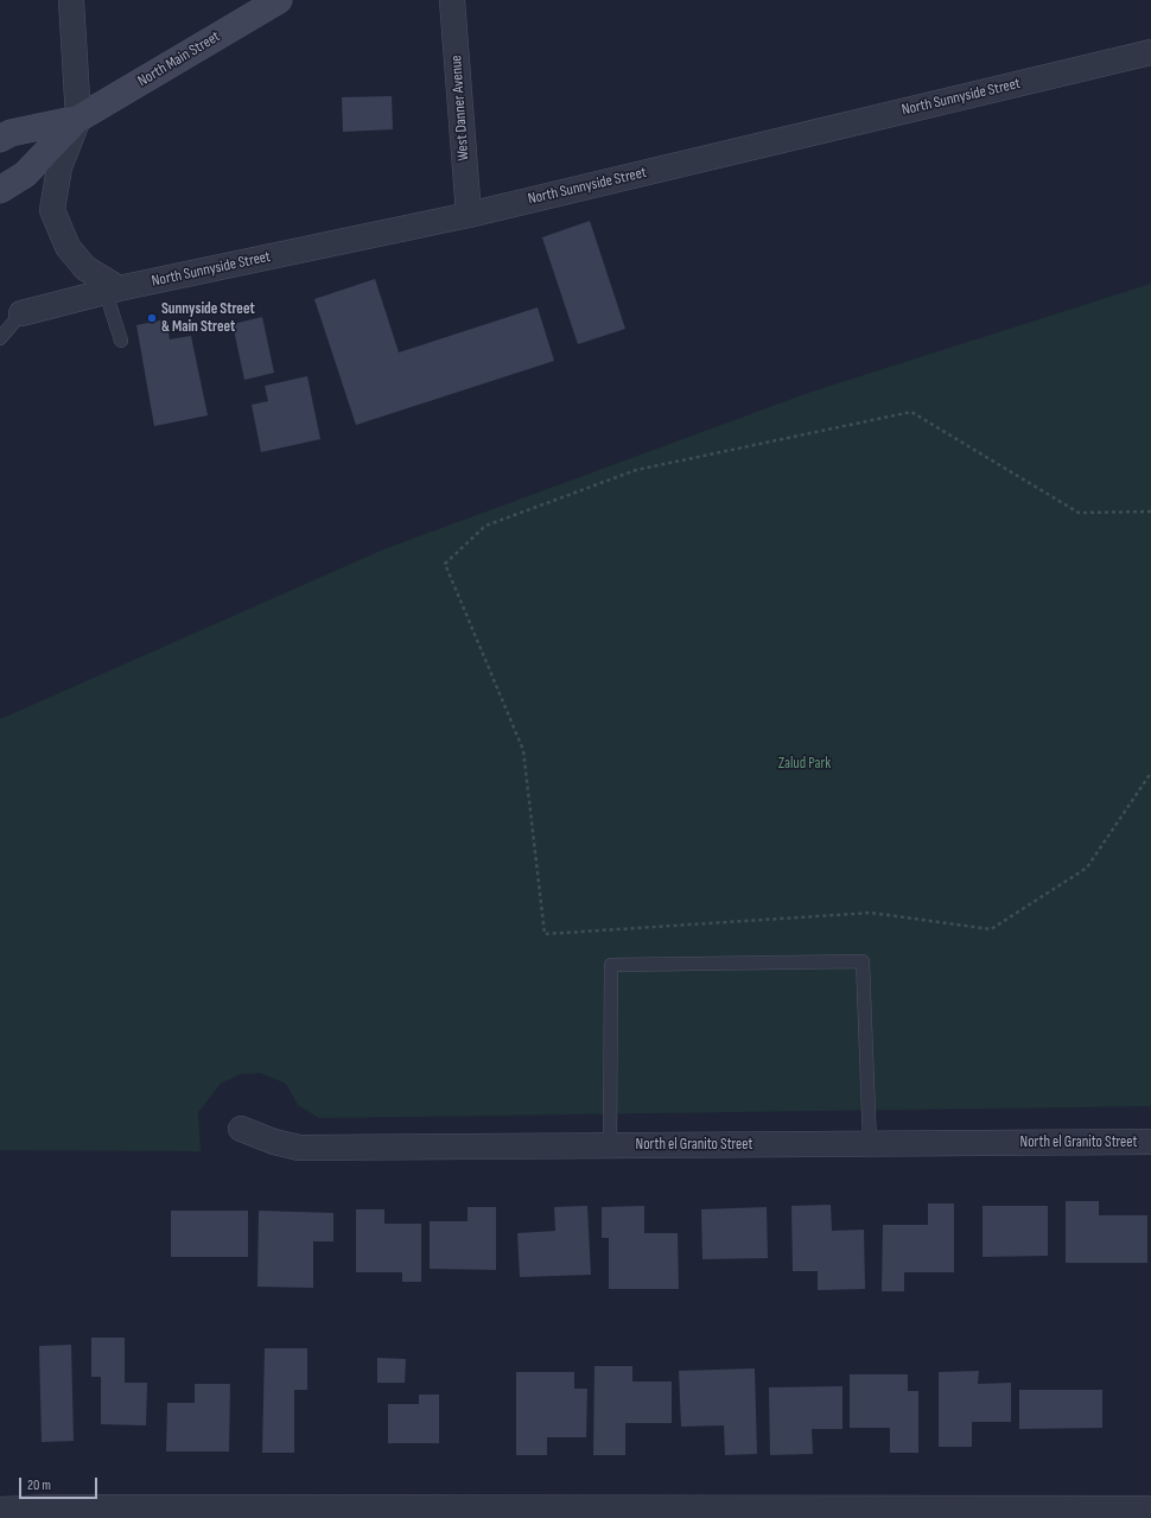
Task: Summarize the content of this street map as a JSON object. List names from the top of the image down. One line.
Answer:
{"streets":{"main road":["North Main Street"],"street":["North Sunnyside Street","West Danner Avenue","North el Granito Street"]},"crossings":[["North Sunnyside Street","West Danner Avenue"]],"parks":["Zalud Park"],"places":["Sunnyside Street & Main Street"],"scale_bar":"20 m"}
